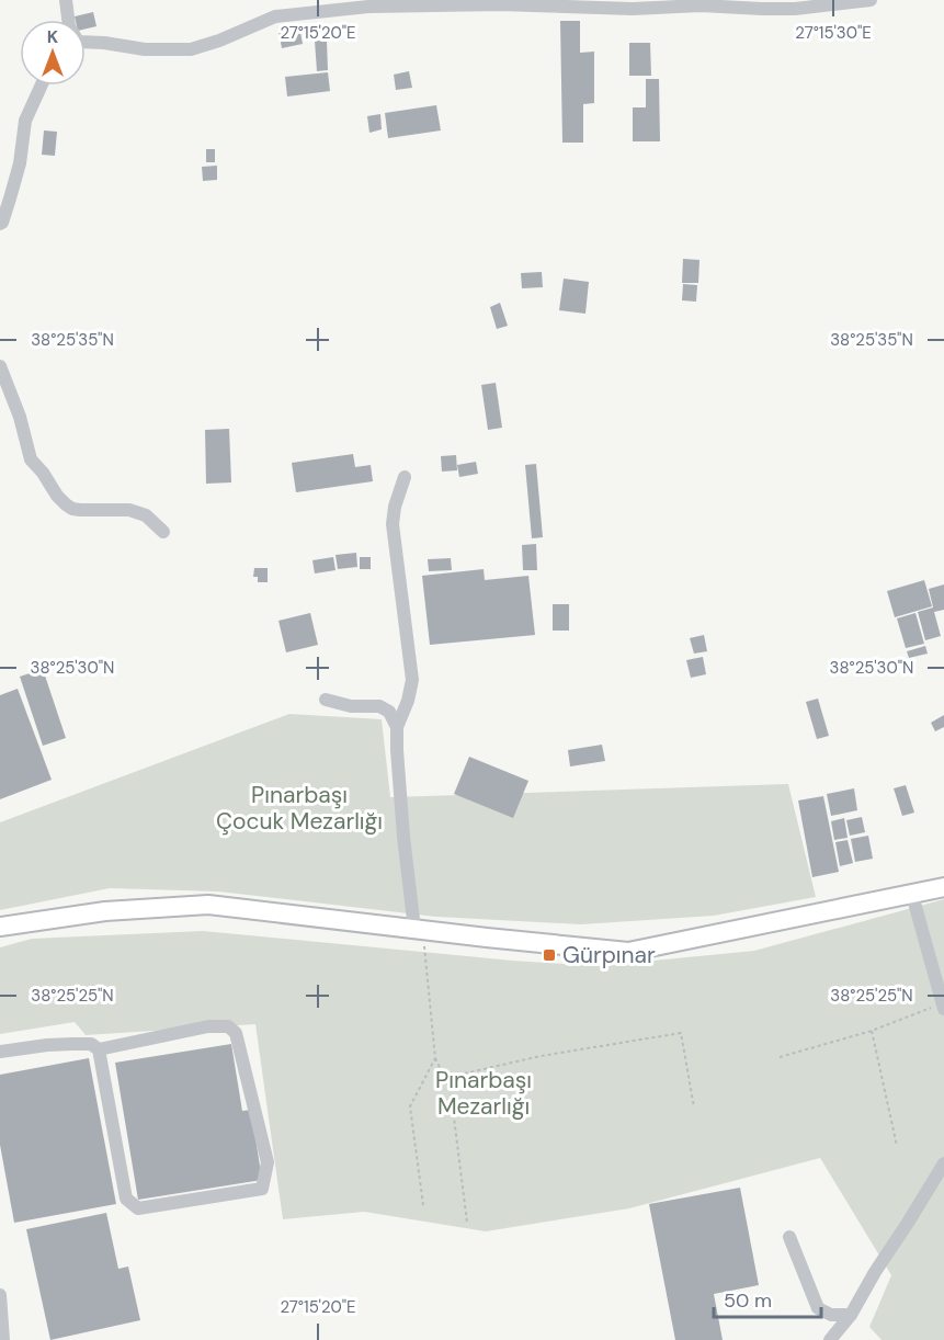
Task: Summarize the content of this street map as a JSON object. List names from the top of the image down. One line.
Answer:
{"parks":["Pınarbaşı Çocuk Mezarlığı","Pınarbaşı Mezarlığı"],"places":{"transit":["Gürpınar"]},"scale_bar":"50 m","north":"top","coordinates":["27°15'20\"E","27°15'30\"E","38°25'35\"N","38°25'30\"N","38°25'25\"N"]}
